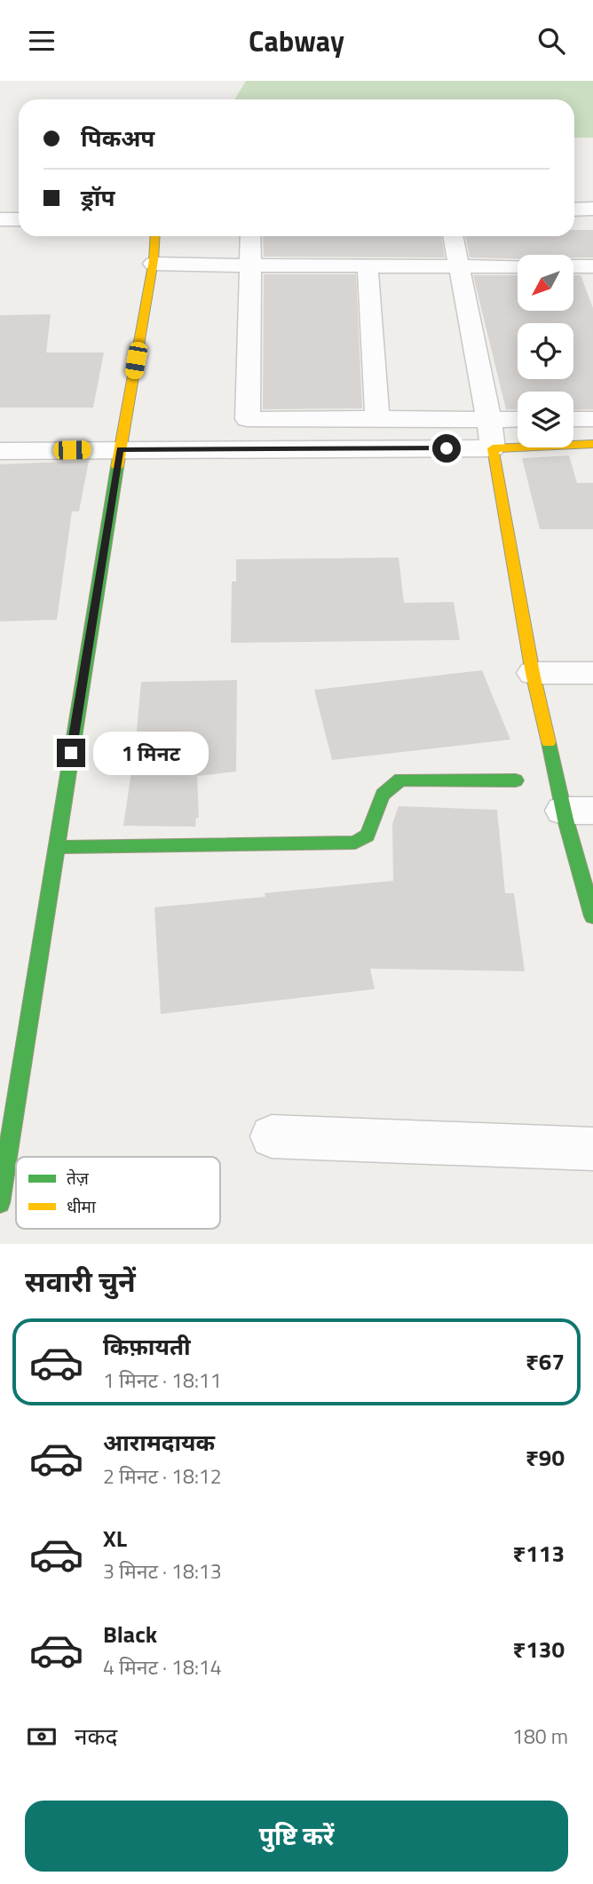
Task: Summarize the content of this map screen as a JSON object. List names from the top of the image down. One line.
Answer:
{"legend":["तेज़","धीमा"],"north":"bottom left","page":{"header":"Cabway","banner":["पिकअप","ड्रॉप"],"bubble":"1 मिनट","heading":"सवारी चुनें","list":[{"name":"किफ़ायती","note":"1 मिनट · 18:11","value":"₹67"},{"name":"आरामदायक","note":"2 मिनट · 18:12","value":"₹90"},{"name":"XL","note":"3 मिनट · 18:13","value":"₹113"},{"name":"Black","note":"4 मिनट · 18:14","value":"₹130"}],"pay":["नकद","180 m"],"buttons":"पुष्टि करें"}}
